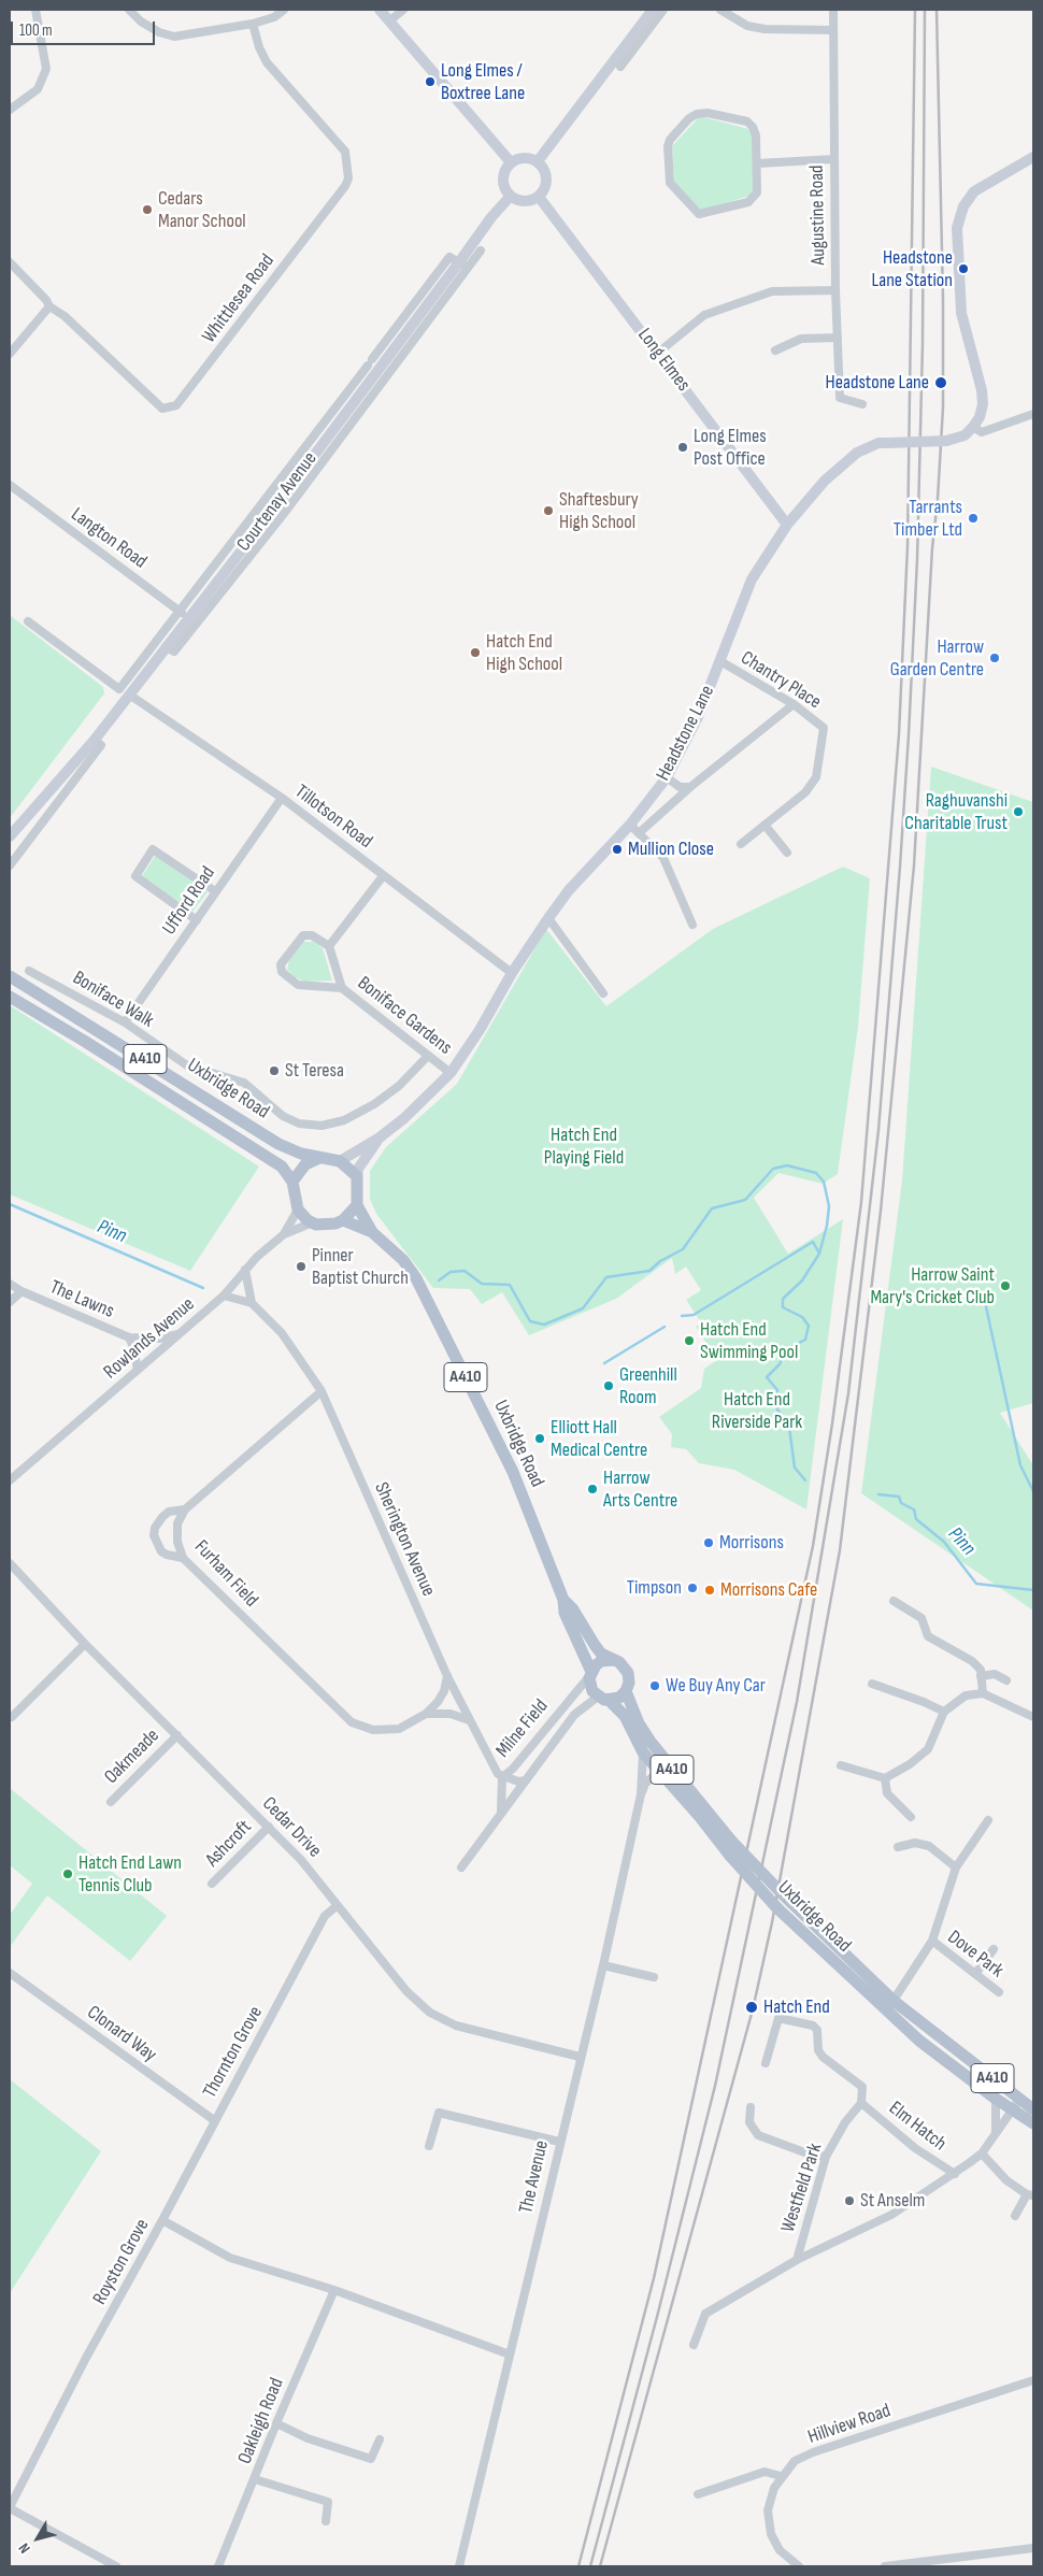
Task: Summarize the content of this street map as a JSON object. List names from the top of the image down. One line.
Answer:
{"streets":{"main road":["A410","Uxbridge Road"],"street":["Augustine Road","Whittlesea Road","Long Elmes","Courtenay Avenue","Langton Road","Chantry Place","Headstone Lane","Tillotson Road","Ufford Road","Boniface Walk","Boniface Gardens","The Lawns","Rowlands Avenue","Sherington Avenue","Furham Field","Milne Field","Oakmeade","Cedar Drive","Ashcroft","Dove Park","Clonard Way","Thornton Grove","Elm Hatch","The Avenue","Westfield Park","Royston Grove","Oakleigh Road","Hillview Road"]},"crossings":[["Long Elmes","Courtenay Avenue"],["Long Elmes","Headstone Lane"],["Courtenay Avenue","Langton Road"],["Courtenay Avenue","Tillotson Road"],["Chantry Place","Headstone Lane"],["Headstone Lane","Tillotson Road"],["Headstone Lane","Boniface Gardens"],["Headstone Lane","Uxbridge Road"],["Headstone Lane","Rowlands Avenue"],["Tillotson Road","Ufford Road"],["Ufford Road","Boniface Walk"],["Boniface Walk","Boniface Gardens"],["Uxbridge Road","Rowlands Avenue"],["Uxbridge Road","Milne Field"],["Uxbridge Road","Dove Park"],["Uxbridge Road","The Avenue"],["Uxbridge Road","Westfield Park"],["Rowlands Avenue","Sherington Avenue"],["Sherington Avenue","Furham Field"],["Sherington Avenue","Milne Field"],["Oakmeade","Cedar Drive"],["Cedar Drive","Ashcroft"],["Cedar Drive","Thornton Grove"],["Cedar Drive","The Avenue"],["Clonard Way","Thornton Grove"],["Thornton Grove","Royston Grove"],["Elm Hatch","Westfield Park"],["The Avenue","Royston Grove"],["Royston Grove","Oakleigh Road"]],"water":["Pinn"],"parks":["Hatch End Playing Field","Hatch End Riverside Park"],"places":["Long Elmes / Boxtree Lane","Cedars Manor School","Headstone Lane Station","Headstone Lane","Long Elmes Post Office","Shaftesbury High School","Tarrants Timber Ltd","Hatch End High School","Harrow Garden Centre","Raghuvanshi Charitable Trust","Mullion Close","St Teresa","Pinner Baptist Church","Harrow Saint Mary's Cricket Club","Hatch End Swimming Pool","Greenhill Room","Elliott Hall Medical Centre","Harrow Arts Centre","Morrisons","Timpson","Morrisons Cafe","We Buy Any Car","Hatch End Lawn Tennis Club","Hatch End","St Anselm"],"scale_bar":"100 m","north":"bottom left"}
